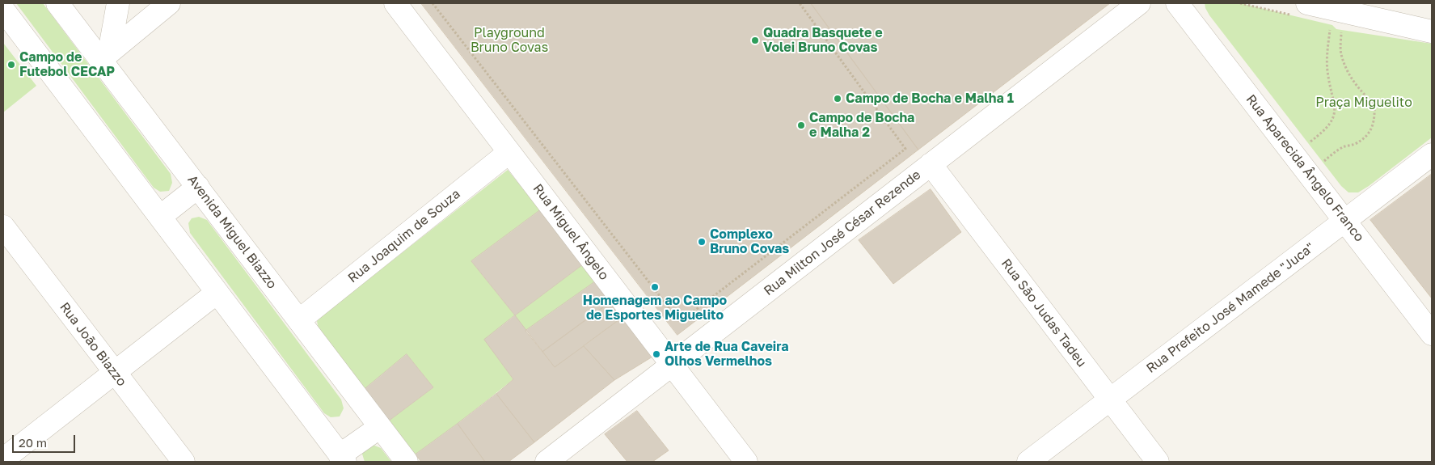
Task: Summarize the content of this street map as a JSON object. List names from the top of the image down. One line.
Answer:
{"streets":{"street":["Rua Aparecida Ângelo Franco","Avenida Miguel Biazzo","Rua Miguel Ângelo","Rua Milton José César Rezende","Rua Joaquim de Souza","Rua Prefeito José Mamede \"Juca\"","Rua São Judas Tadeu","Rua João Biazzo"]},"crossings":[["Rua Aparecida Ângelo Franco","Rua Prefeito José Mamede \"Juca\""],["Avenida Miguel Biazzo","Rua Joaquim de Souza"],["Rua Miguel Ângelo","Rua Milton José César Rezende"],["Rua Miguel Ângelo","Rua Joaquim de Souza"],["Rua Milton José César Rezende","Rua São Judas Tadeu"],["Rua Prefeito José Mamede \"Juca\"","Rua São Judas Tadeu"]],"parks":["Playground Bruno Covas","Praça Miguelito"],"places":["Quadra Basquete e Volei Bruno Covas","Campo de Futebol CECAP","Campo de Bocha e Malha 1","Campo de Bocha e Malha 2","Complexo Bruno Covas","Homenagem ao Campo de Esportes Miguelito","Arte de Rua Caveira Olhos Vermelhos"],"scale_bar":"20 m"}
